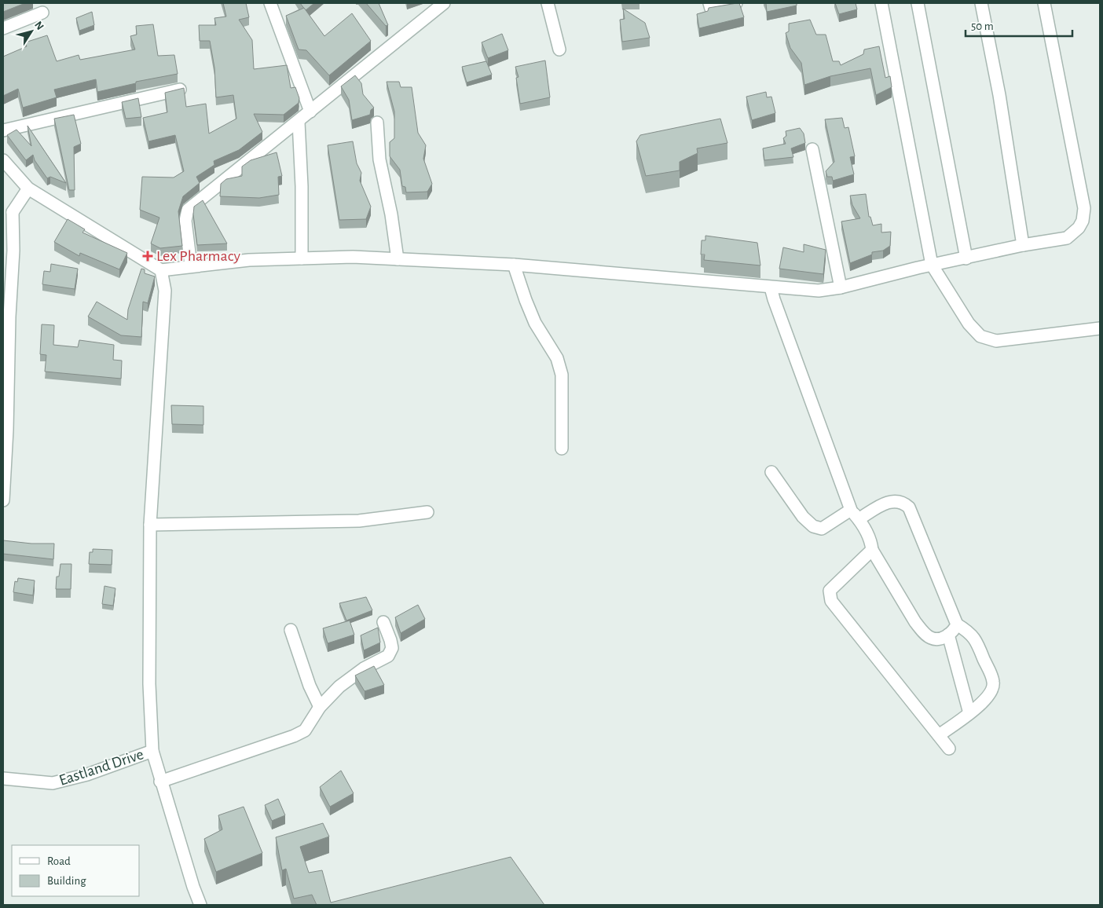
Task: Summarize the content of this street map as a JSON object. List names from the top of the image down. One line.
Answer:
{"streets":{"street":["Eastland Drive"]},"places":{"health":["Lex Pharmacy"]},"legend":["Road","Building"],"scale_bar":"50 m","north":"top right"}
